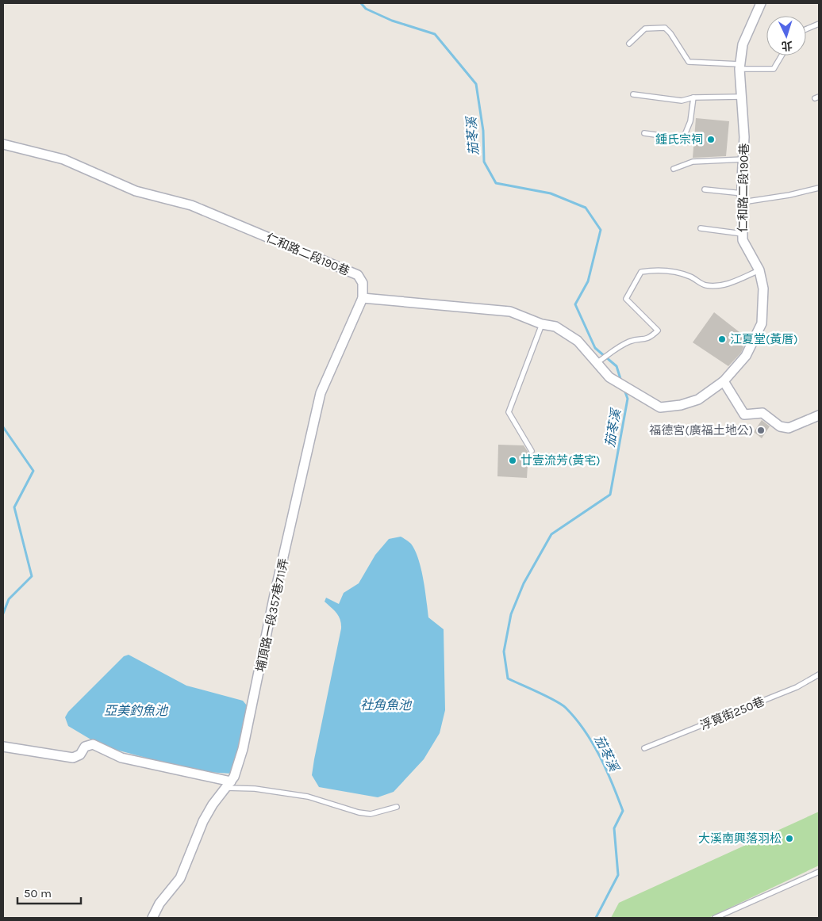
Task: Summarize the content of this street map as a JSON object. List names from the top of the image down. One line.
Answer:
{"streets":{"street":["仁和路二段190巷","埔頂路一段357巷711弄"],"lane":["浮筧街250巷"]},"crossings":[["仁和路二段190巷","埔頂路一段357巷711弄"]],"water":["茄苳溪","社角魚池","亞美釣魚池"],"places":["鍾氏宗祠","江夏堂(黃厝)","福德宮(廣福土地公)","廿壹流芳(黃宅)","大溪南興落羽松"],"scale_bar":"50 m","north":"bottom"}
